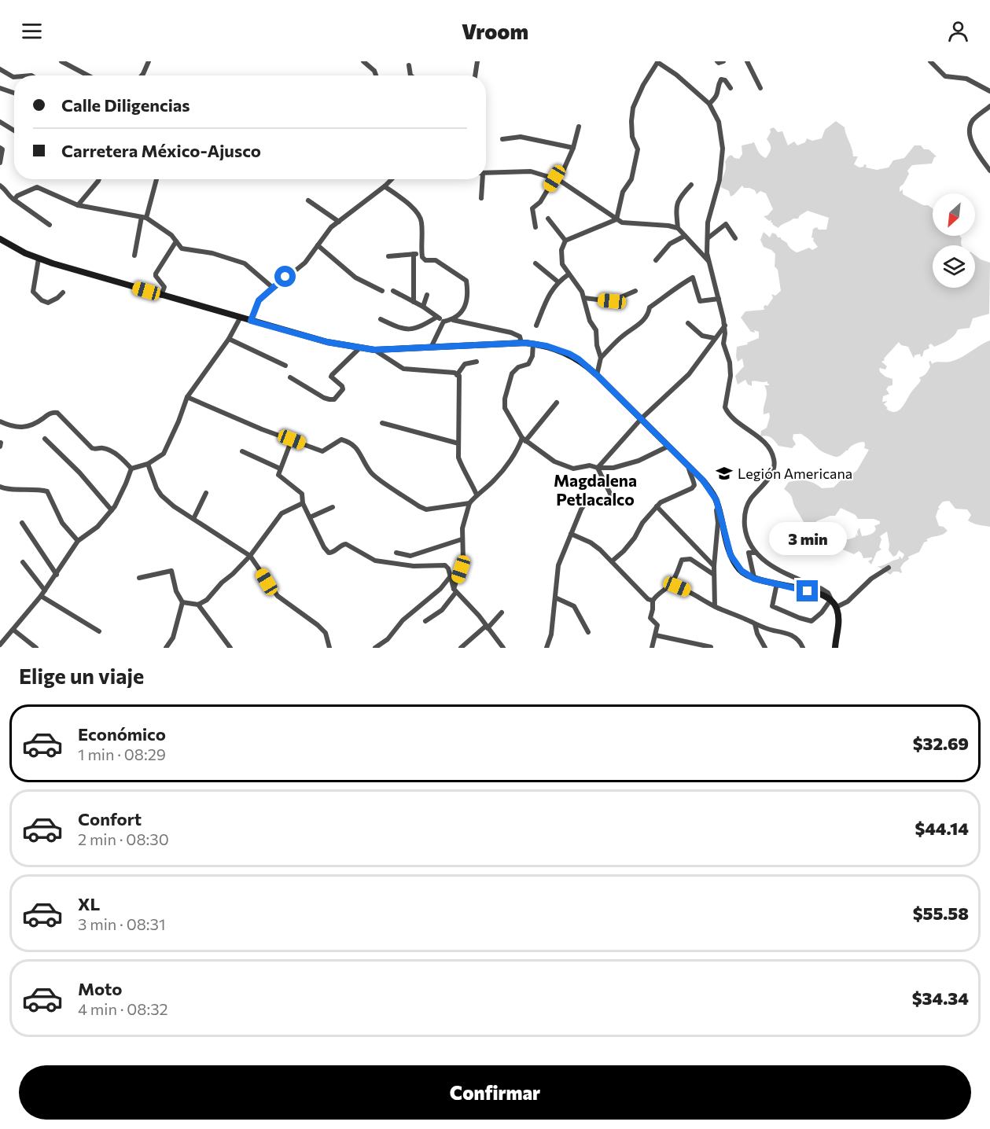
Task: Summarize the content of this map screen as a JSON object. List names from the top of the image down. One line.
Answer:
{"districts":["Magdalena Petlacalco"],"places":{"school or university":["Legión Americana"]},"north":"bottom left","page":{"header":"Vroom","banner":["Calle Diligencias","Carretera México-Ajusco"],"bubble":"3 min","heading":"Elige un viaje","list":[{"name":"Económico","note":"1 min · 08:29","value":"$32.69"},{"name":"Confort","note":"2 min · 08:30","value":"$44.14"},{"name":"XL","note":"3 min · 08:31","value":"$55.58"},{"name":"Moto","note":"4 min · 08:32","value":"$34.34"}],"buttons":"Confirmar"}}
